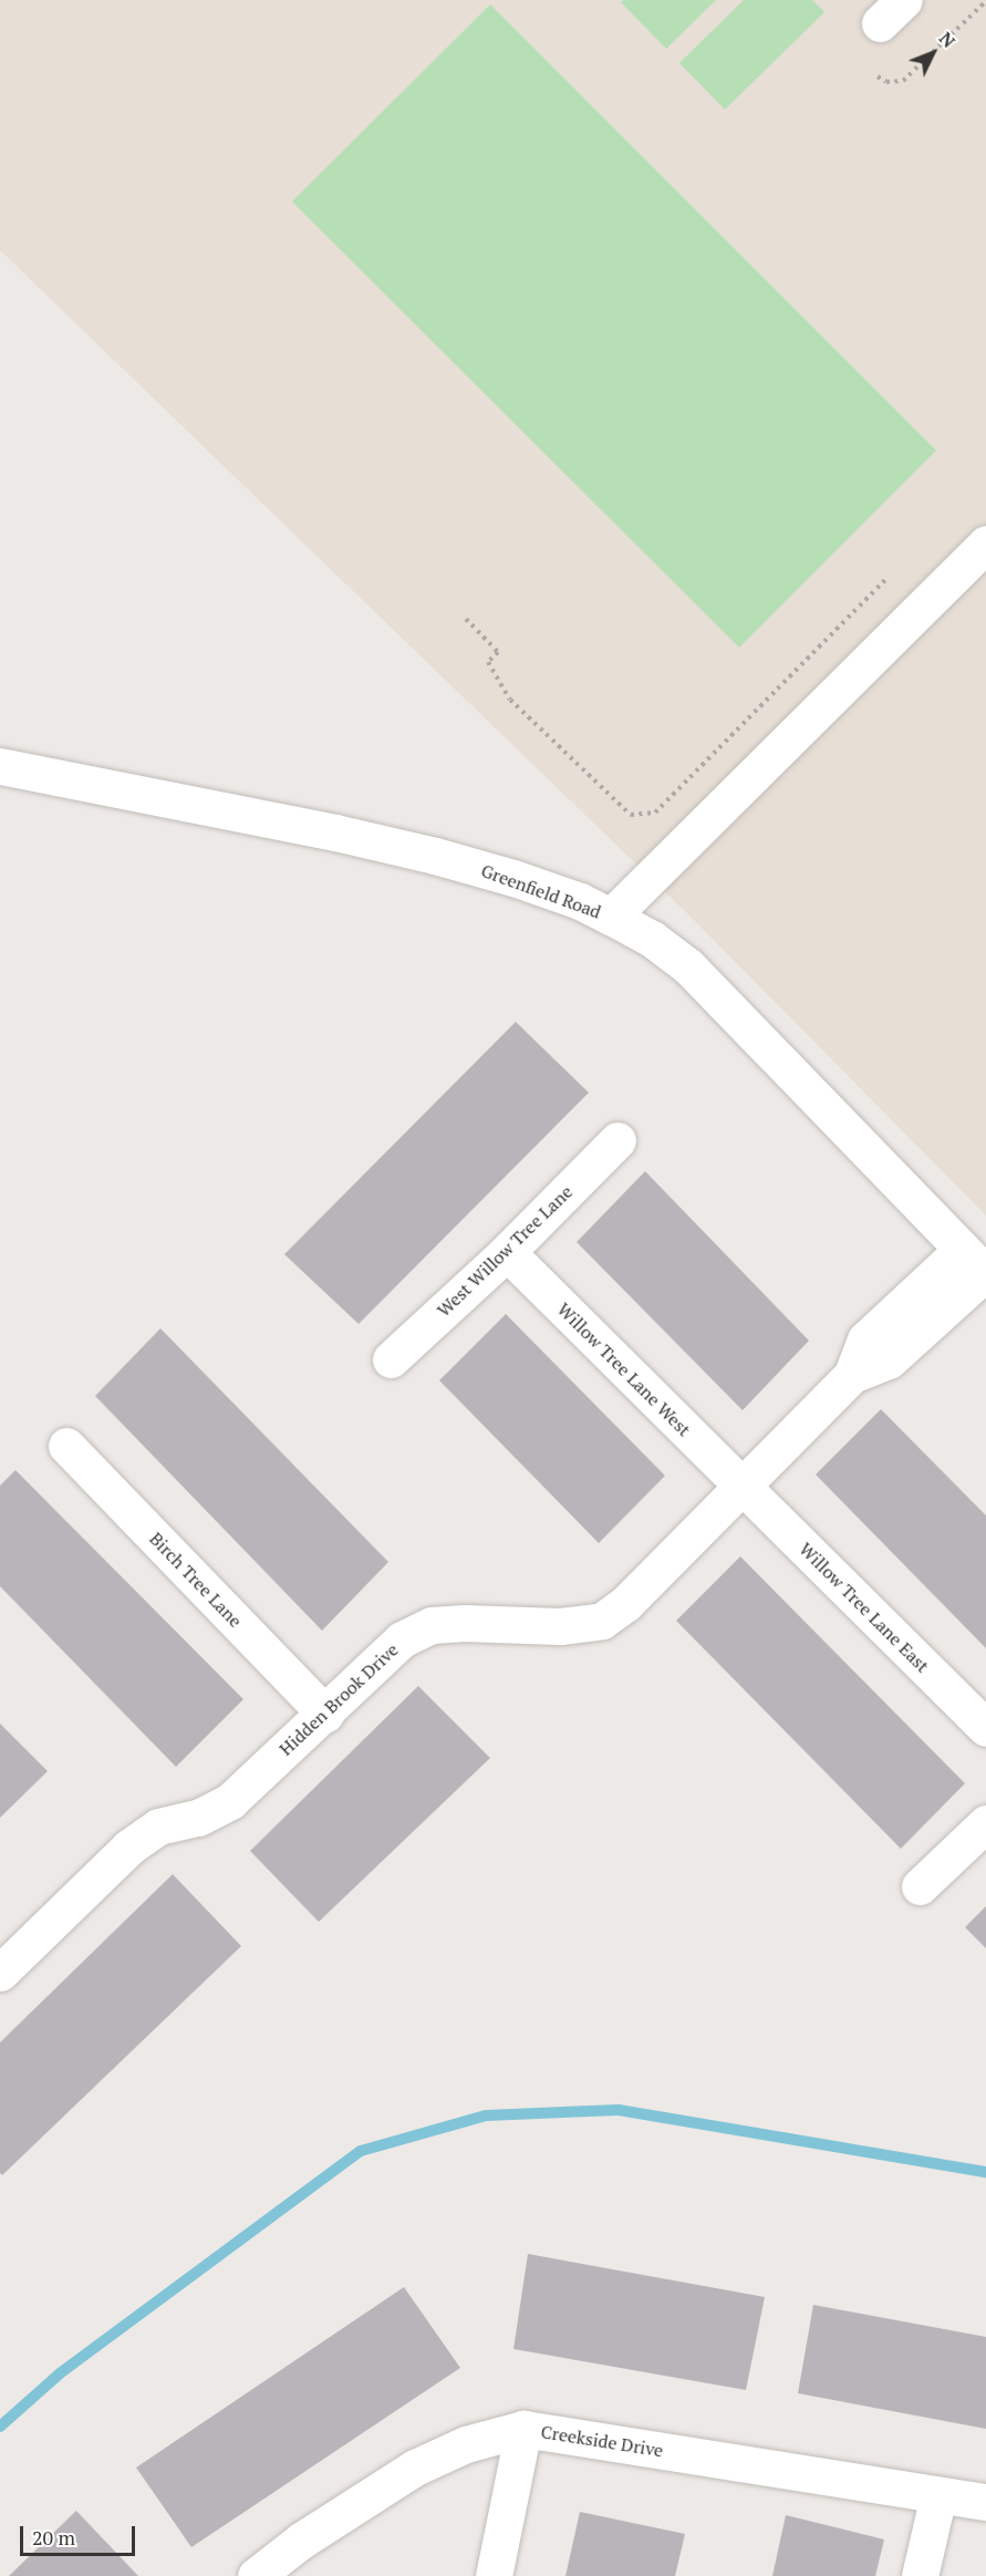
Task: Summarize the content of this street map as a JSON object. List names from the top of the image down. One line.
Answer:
{"streets":{"street":["Greenfield Road","West Willow Tree Lane","Willow Tree Lane West","Birch Tree Lane","Willow Tree Lane East","Hidden Brook Drive","Creekside Drive"]},"crossings":[["Greenfield Road","Hidden Brook Drive"],["West Willow Tree Lane","Willow Tree Lane West"],["Willow Tree Lane West","Willow Tree Lane East"],["Willow Tree Lane West","Hidden Brook Drive"],["Birch Tree Lane","Hidden Brook Drive"],["Willow Tree Lane East","Hidden Brook Drive"]],"scale_bar":"20 m","north":"top right"}
